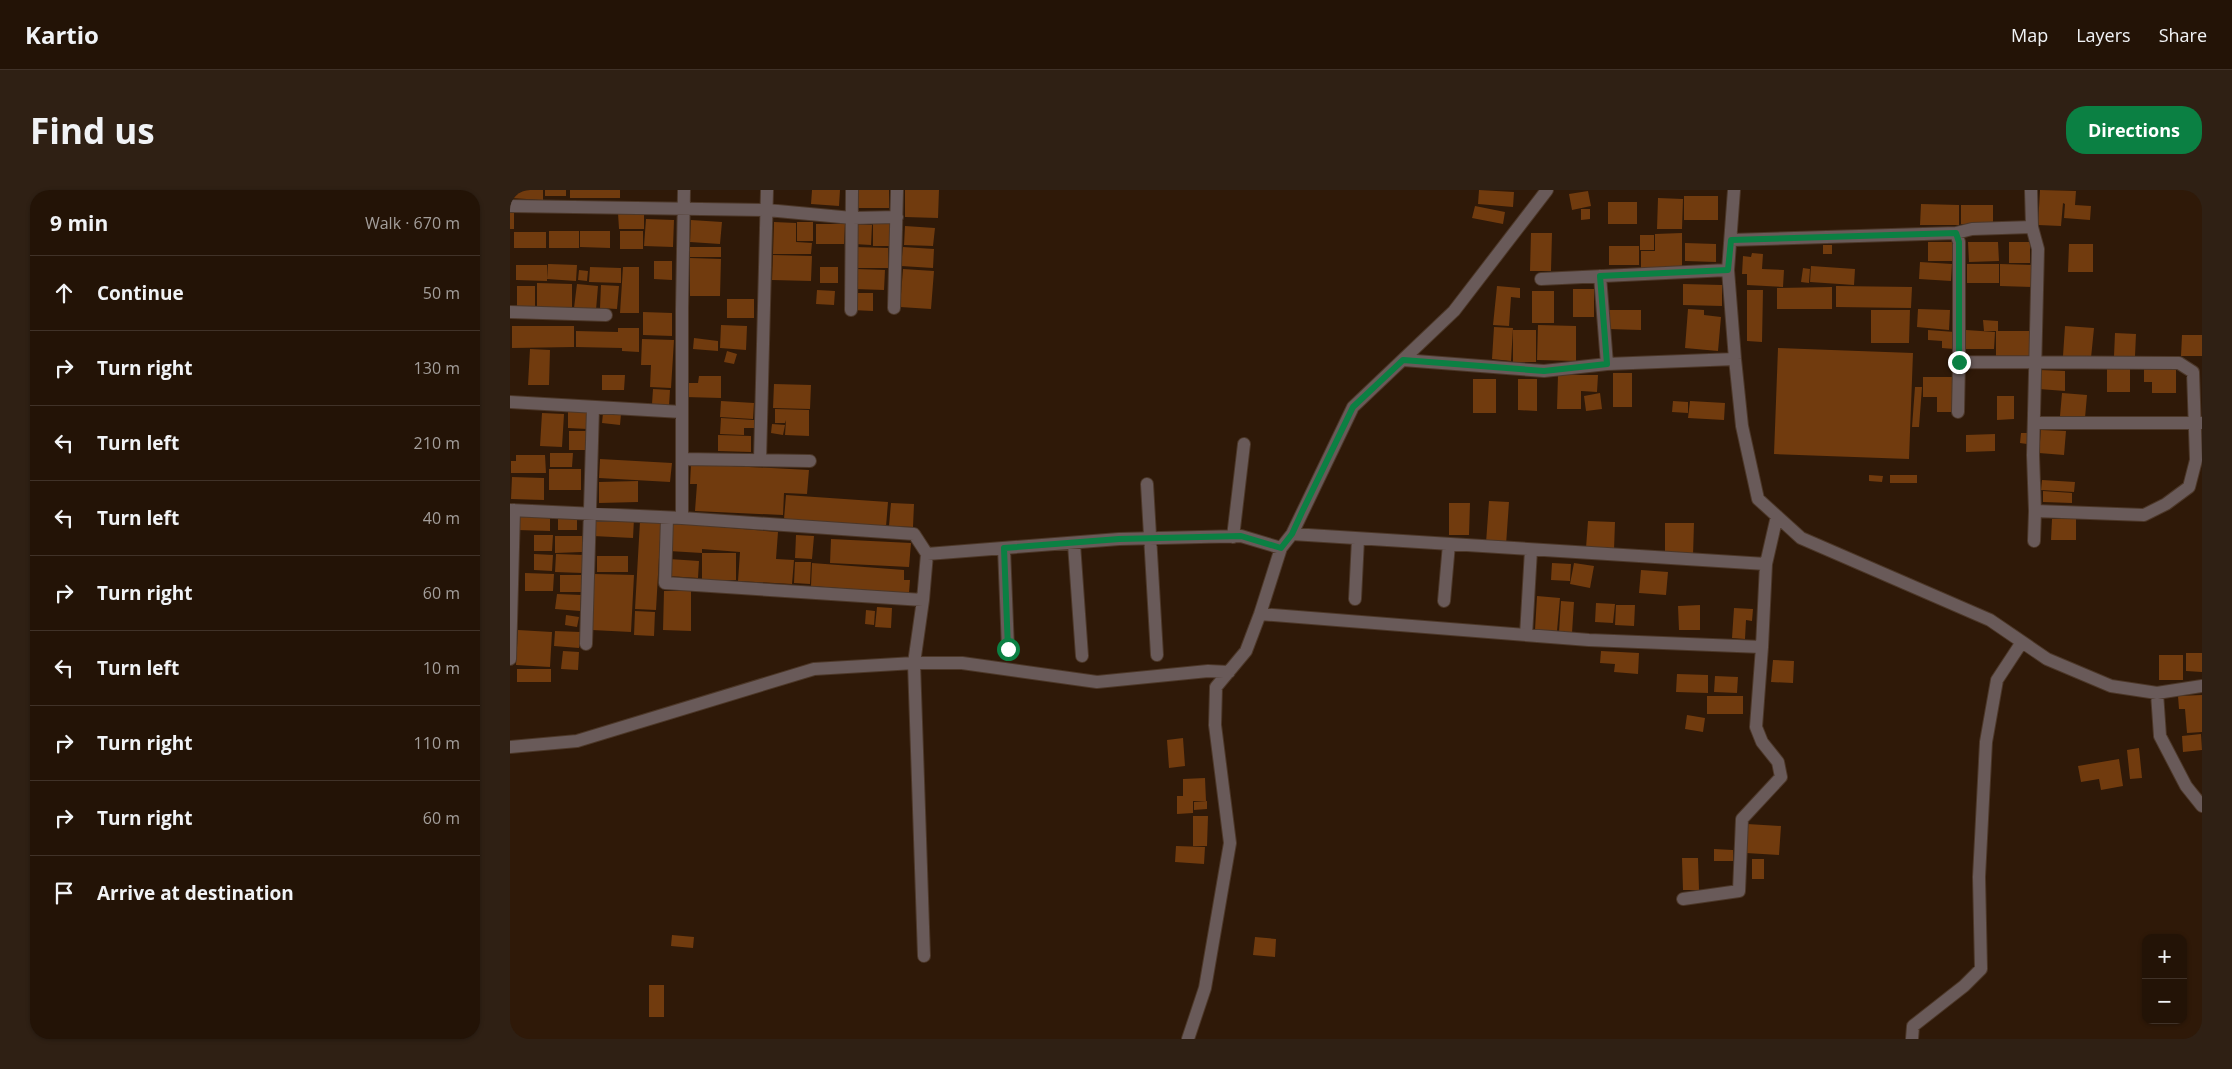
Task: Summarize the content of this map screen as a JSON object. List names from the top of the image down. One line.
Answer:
{"page":{"header":"Kartio","nav":["Map","Layers","Share"],"buttons":"Directions","title":"Find us","heading":["9 min","Walk · 670 m"],"list":[["Continue","50 m"],["Turn right","130 m"],["Turn left","210 m"],["Turn left","40 m"],["Turn right","60 m"],["Turn left","10 m"],["Turn right","110 m"],["Turn right","60 m"],"Arrive at destination"],"map_buttons":["+","−"]}}
